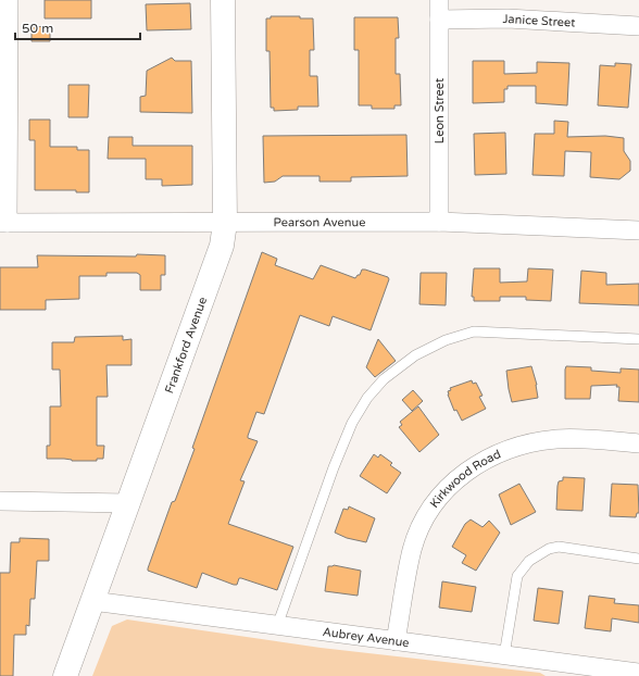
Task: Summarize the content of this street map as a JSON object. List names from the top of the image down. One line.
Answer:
{"streets":{"main road":["Frankford Avenue"],"street":["Janice Street","Leon Street","Pearson Avenue","Kirkwood Road","Aubrey Avenue"]},"crossings":[["Janice Street","Leon Street"],["Leon Street","Pearson Avenue"],["Pearson Avenue","Frankford Avenue"],["Frankford Avenue","Aubrey Avenue"],["Kirkwood Road","Aubrey Avenue"]],"scale_bar":"50 m"}
